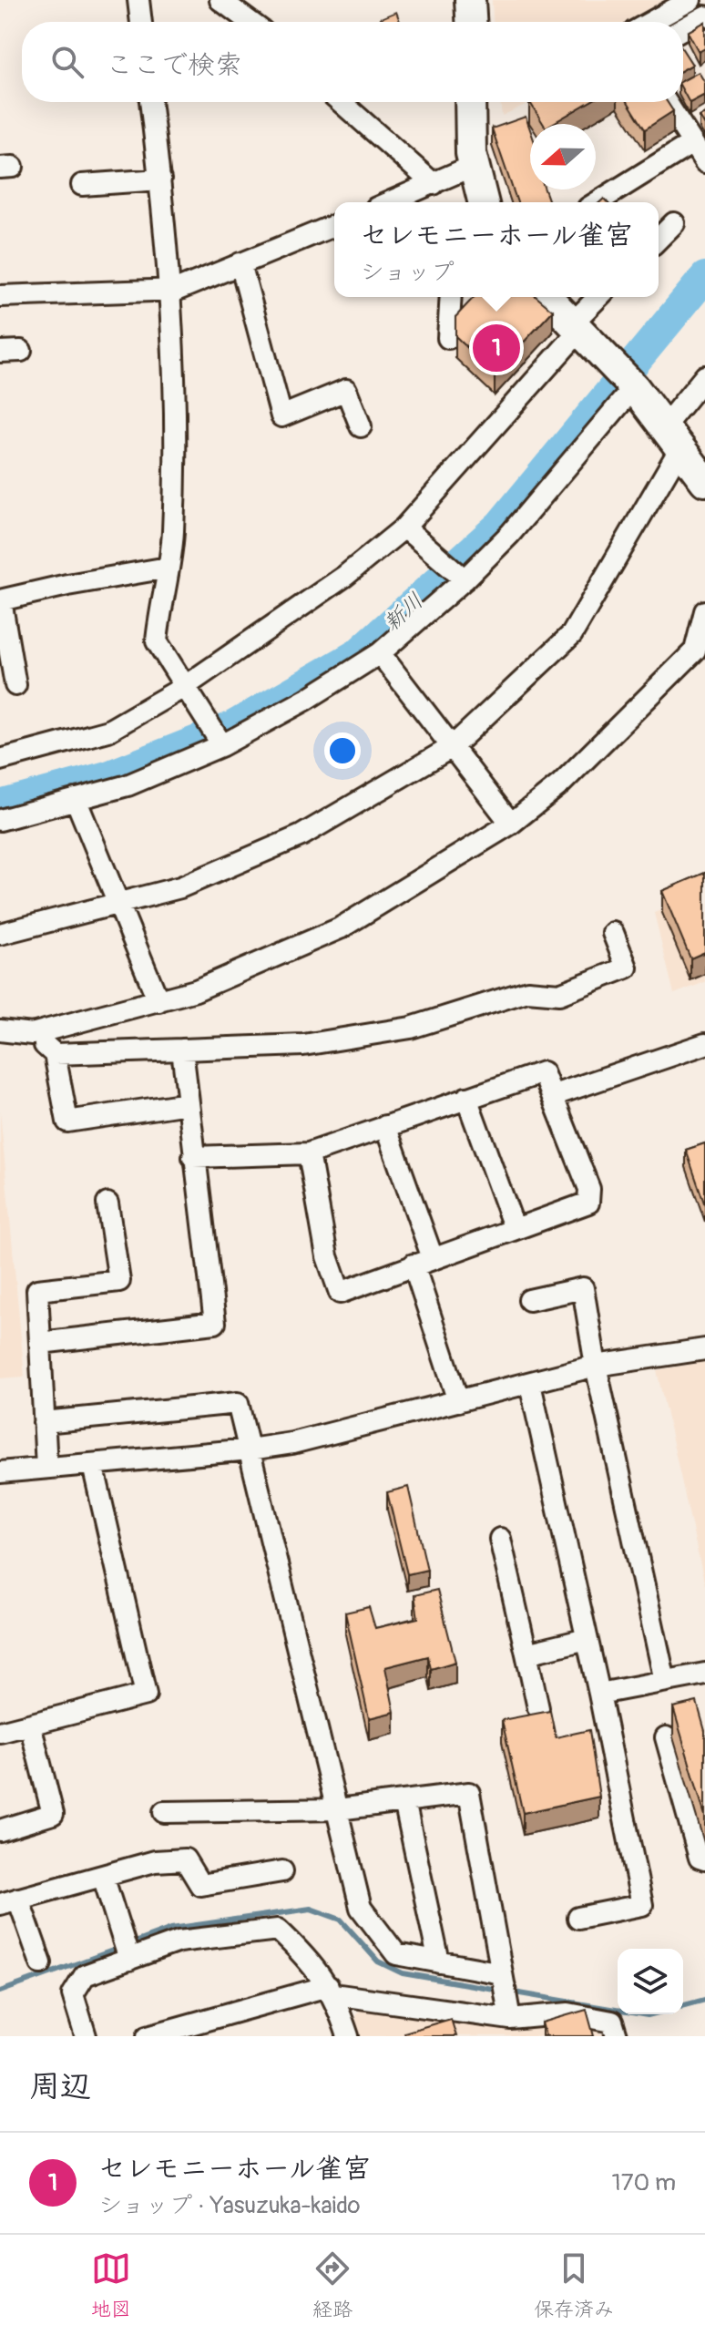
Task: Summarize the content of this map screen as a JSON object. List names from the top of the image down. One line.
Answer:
{"water":["新川"],"north":"left","page":{"search":"ここで検索","popup":["セレモニーホール雀宮","ショップ"],"pins":"1","heading":"周辺","list":[{"mark":"1","name":"セレモニーホール雀宮","note":"ショップ · Yasuzuka-kaido","value":"170 m"}],"nav":["地図","経路","保存済み"]}}
